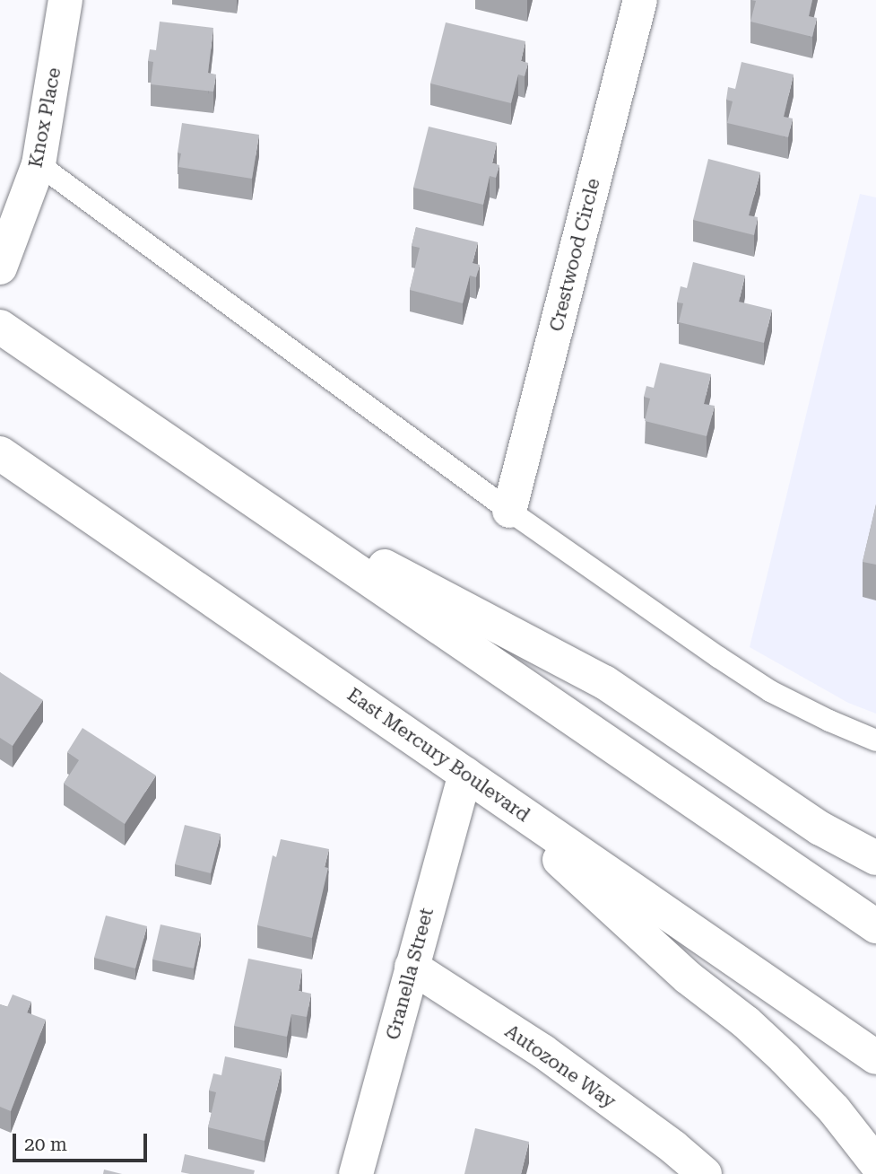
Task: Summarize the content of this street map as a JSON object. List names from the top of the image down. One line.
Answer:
{"streets":{"main road":["Knox Place","Crestwood Circle","East Mercury Boulevard","Granella Street","Autozone Way"]},"crossings":[["East Mercury Boulevard","Granella Street"],["Granella Street","Autozone Way"]],"scale_bar":"20 m"}
